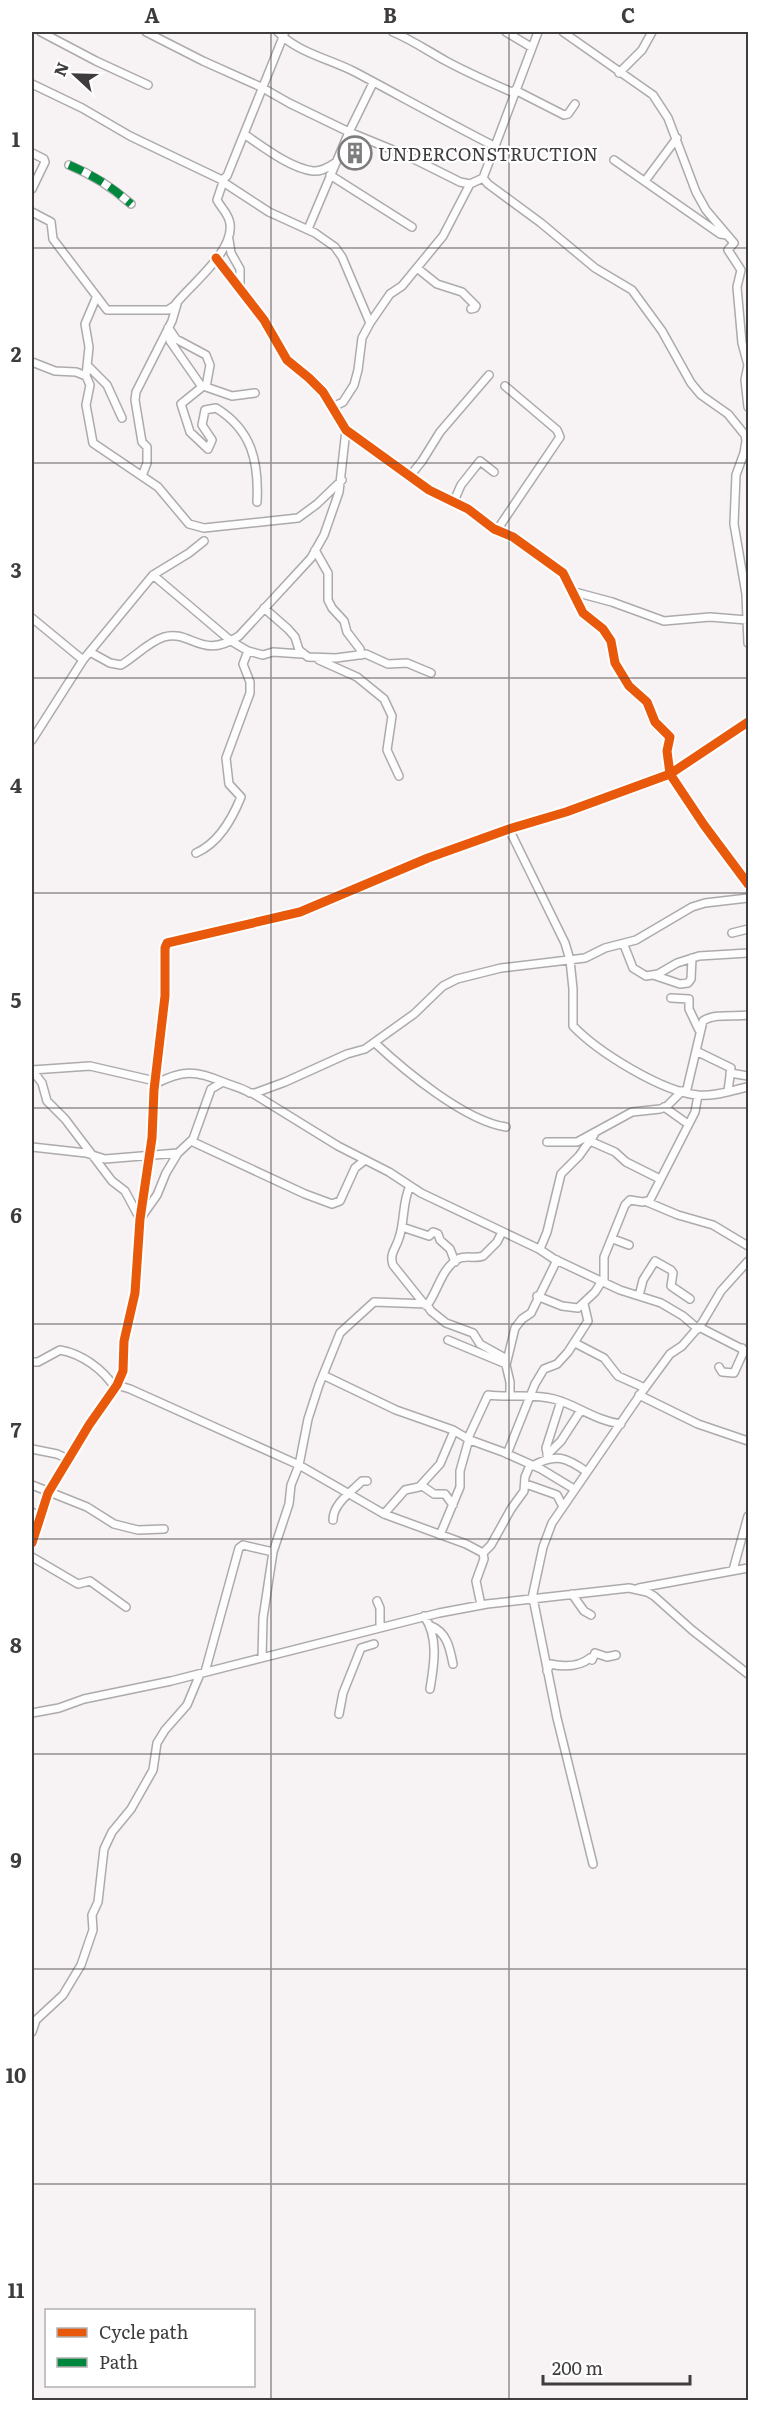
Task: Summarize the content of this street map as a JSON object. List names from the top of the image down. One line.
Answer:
{"places":{"building":["UNDERCONSTRUCTION"]},"legend":["Cycle path","Path"],"scale_bar":"200 m","north":"left","grid":{"columns":["A","B","C"],"rows":["1","2","3","4","5","6","7","8","9","10","11"]}}
